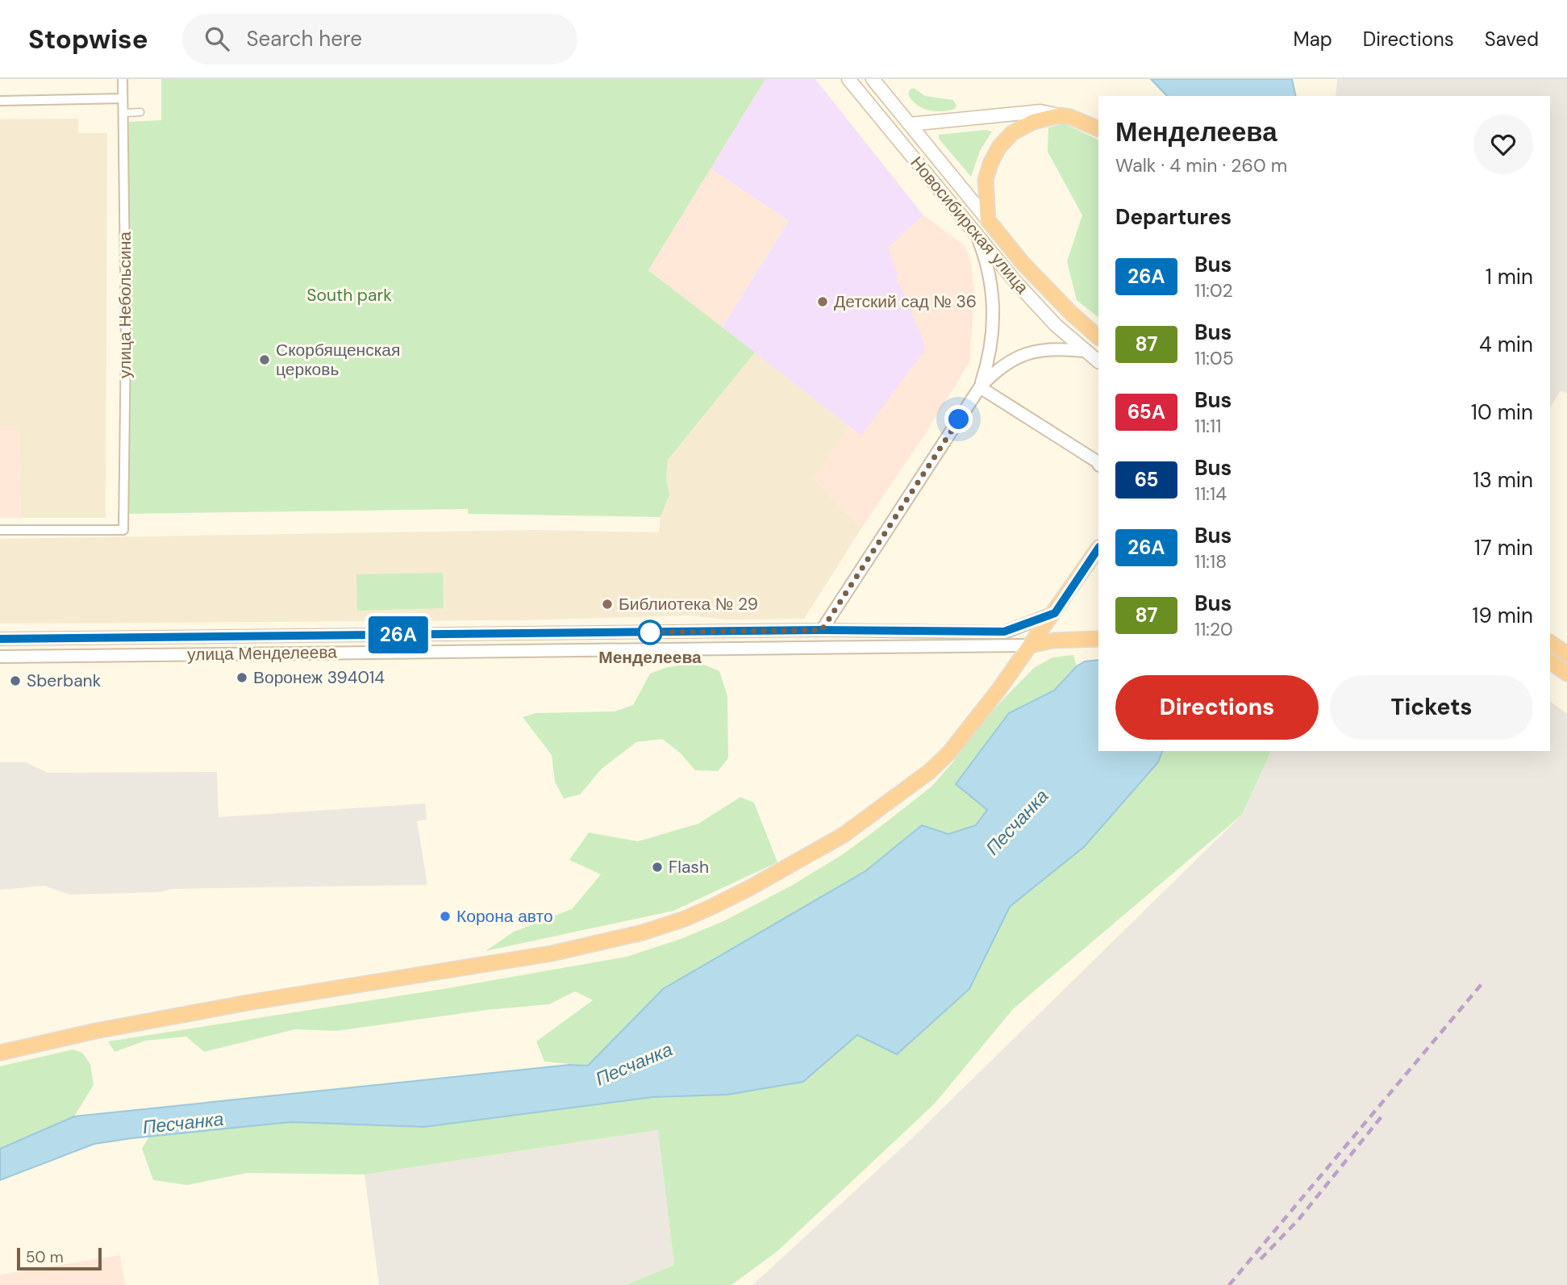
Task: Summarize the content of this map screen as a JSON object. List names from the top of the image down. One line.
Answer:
{"streets":{"highway":["Новосибирская улица","улица Менделеева"],"street":["улица Небольсина"]},"water":["Песчанка"],"parks":["South park"],"places":["Детский сад № 36","Скорбященская церковь","Библиотека № 29","Менделеева","Воронеж 394014","Sberbank","Flash","Корона авто"],"lines":["bus line 26А"],"scale_bar":"50 m","page":{"header":"Stopwise","search":"Search here","nav":["Map","Directions","Saved"],"on_map":"26А","heading":[["Менделеева","Walk · 4 min · 260 m"],"Departures"],"list":[{"mark":"26А","name":"Bus","note":"11:02","value":"1 min"},{"mark":"87","name":"Bus","note":"11:05","value":"4 min"},{"mark":"65А","name":"Bus","note":"11:11","value":"10 min"},{"mark":"65","name":"Bus","note":"11:14","value":"13 min"},{"mark":"26А","name":"Bus","note":"11:18","value":"17 min"},{"mark":"87","name":"Bus","note":"11:20","value":"19 min"}],"buttons":["Directions","Tickets"],"scale":"50 m"}}
